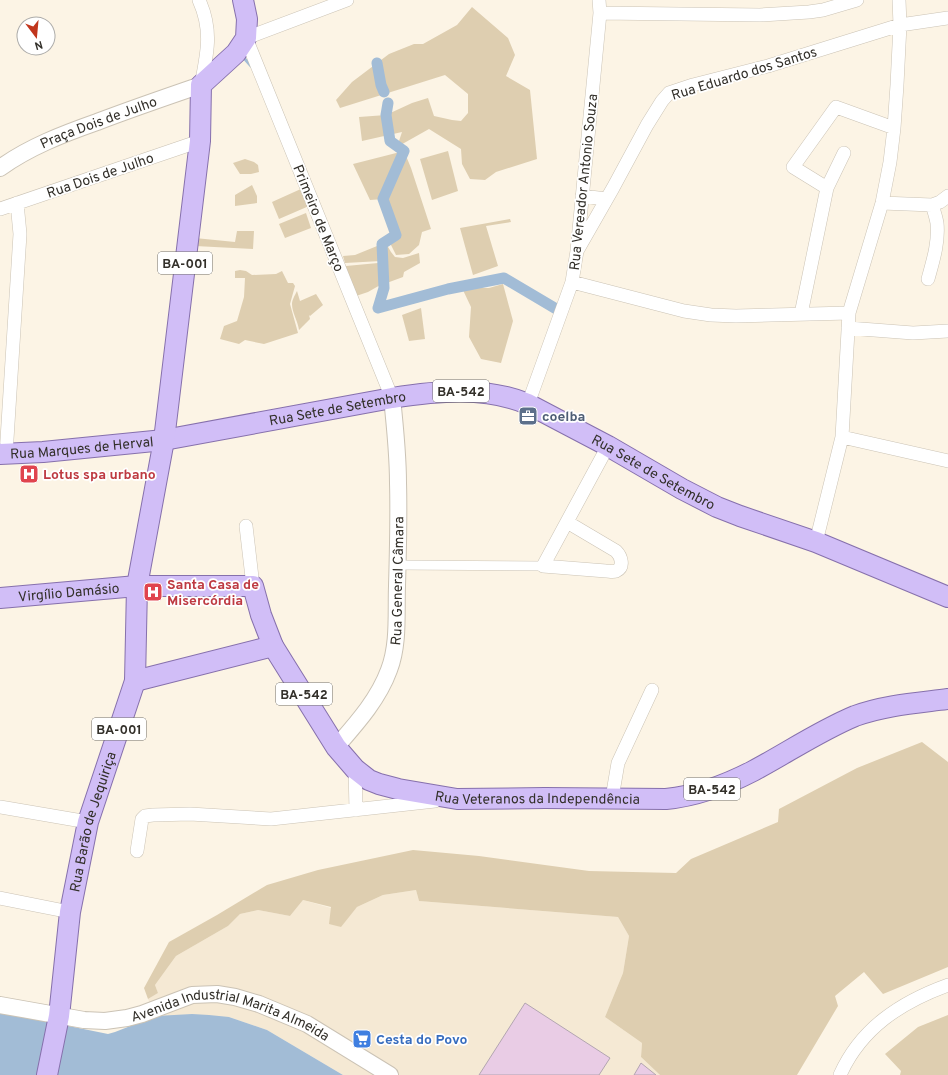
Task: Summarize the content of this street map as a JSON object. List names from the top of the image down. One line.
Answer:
{"streets":{"main road":["BA-001","BA-542","Rua Sete de Setembro","Rua Marques de Herval","Virgílio Damásio","Rua Veteranos da Independência","Rua Barão de Jequiriça"],"street":["Rua Eduardo dos Santos","Praça Dois de Julho","Rua Dois de Julho","Rua Vereador Antonio Souza","Primeiro de Março","Rua General Câmara","Avenida Industrial Marita Almeida"]},"crossings":[["Rua Eduardo dos Santos","Rua Vereador Antonio Souza"],["Praça Dois de Julho","BA-001"],["Rua Dois de Julho","BA-001"],["Rua Vereador Antonio Souza","Rua Sete de Setembro"],["Primeiro de Março","Rua Sete de Setembro"],["Primeiro de Março","Rua General Câmara"],["BA-001","Rua Sete de Setembro"],["BA-001","Rua Marques de Herval"],["BA-001","Rua Barão de Jequiriça"],["BA-001","Avenida Industrial Marita Almeida"],["BA-542","Rua General Câmara"],["BA-542","Rua Veteranos da Independência"],["Rua Sete de Setembro","Rua Marques de Herval"],["Rua Sete de Setembro","Rua General Câmara"],["Rua Sete de Setembro","Rua Barão de Jequiriça"],["Rua Marques de Herval","Rua Barão de Jequiriça"],["Virgílio Damásio","Rua Barão de Jequiriça"],["Rua Barão de Jequiriça","Avenida Industrial Marita Almeida"]],"places":{"office":["coelba"],"hospital":["Lotus spa urbano","Santa Casa de Misercórdia"],"supermarket":["Cesta do Povo"]},"north":"bottom"}
